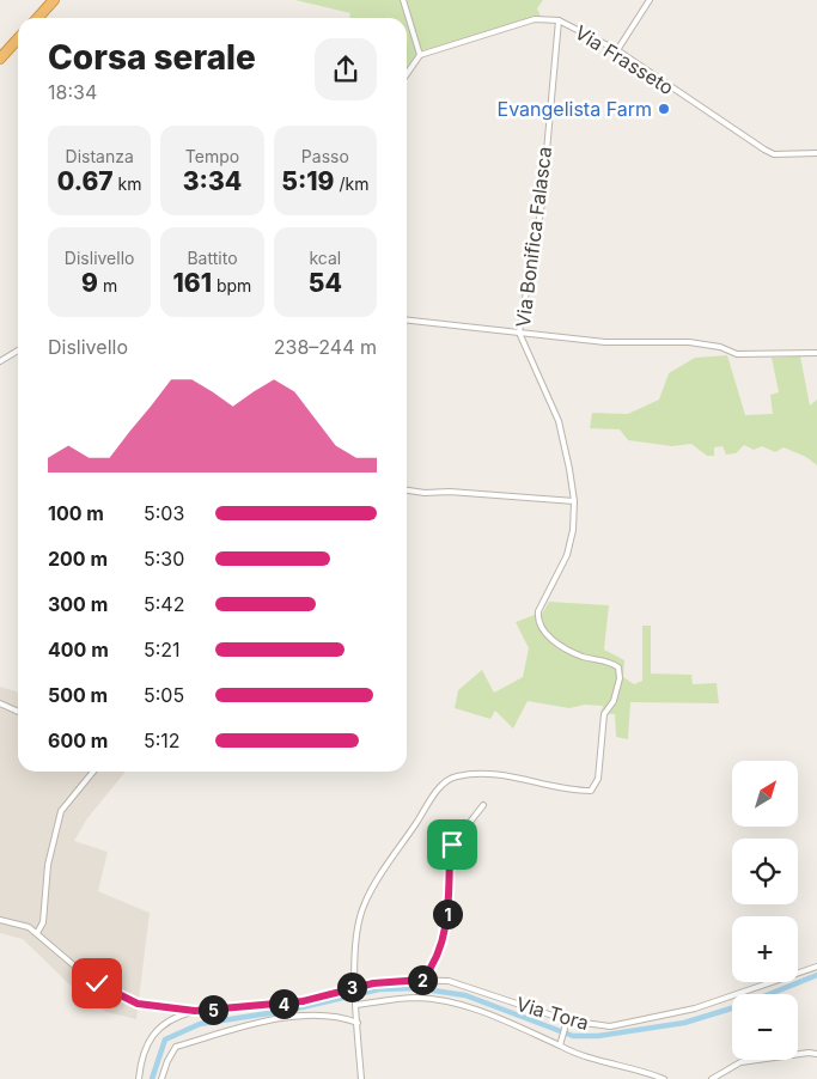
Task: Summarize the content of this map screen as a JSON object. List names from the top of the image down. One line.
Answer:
{"streets":{"street":["Via Frasseto","Via Bonifica Falasca","Via Tora"]},"crossings":[["Via Frasseto","Via Bonifica Falasca"],["Via Bonifica Falasca","Via Tora"]],"places":["Evangelista Farm"],"north":"top right","page":{"heading":["Corsa serale","18:34"],"stats":[["Distanza","0.67 km"],["Tempo","3:34"],["Passo","5:19 /km"],["Dislivello","9 m"],["Battito","161 bpm"],["kcal","54"]],"chart":["Dislivello","238–244 m"],"list":[{"name":"100 m","note":"5:03"},{"name":"200 m","note":"5:30"},{"name":"300 m","note":"5:42"},{"name":"400 m","note":"5:21"},{"name":"500 m","note":"5:05"},{"name":"600 m","note":"5:12"}],"map_buttons":["+","−"],"pins":["1","2","3","4","5"]}}
